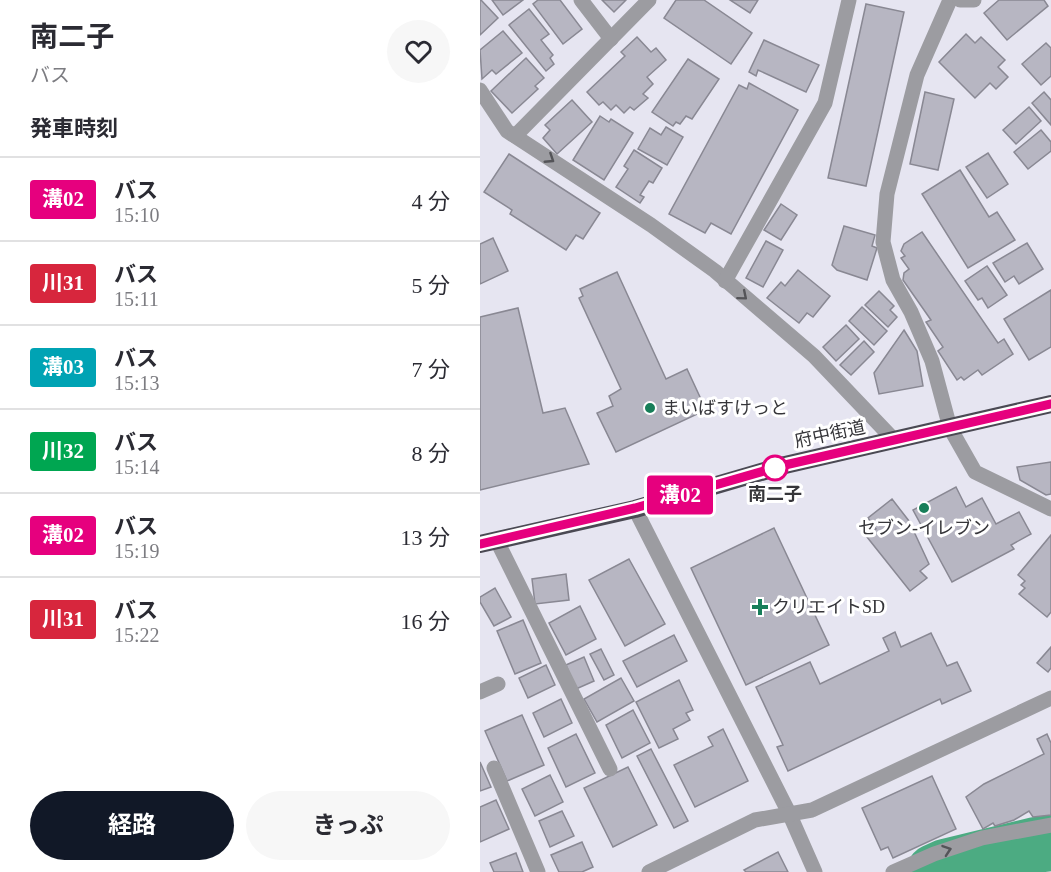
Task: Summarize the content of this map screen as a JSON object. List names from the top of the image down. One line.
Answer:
{"streets":{"highway":["府中街道"]},"places":{"other":["まいばすけっと","南二子","セブン-イレブン"],"health":["クリエイトSD"]},"lines":["bus line 溝02"],"page":{"heading":[["南二子","バス"],"発車時刻"],"on_map":"溝02","list":[{"mark":"溝02","name":"バス","note":"15:10","value":"4 分"},{"mark":"川31","name":"バス","note":"15:11","value":"5 分"},{"mark":"溝03","name":"バス","note":"15:13","value":"7 分"},{"mark":"川32","name":"バス","note":"15:14","value":"8 分"},{"mark":"溝02","name":"バス","note":"15:19","value":"13 分"},{"mark":"川31","name":"バス","note":"15:22","value":"16 分"}],"buttons":["経路","きっぷ"]}}
